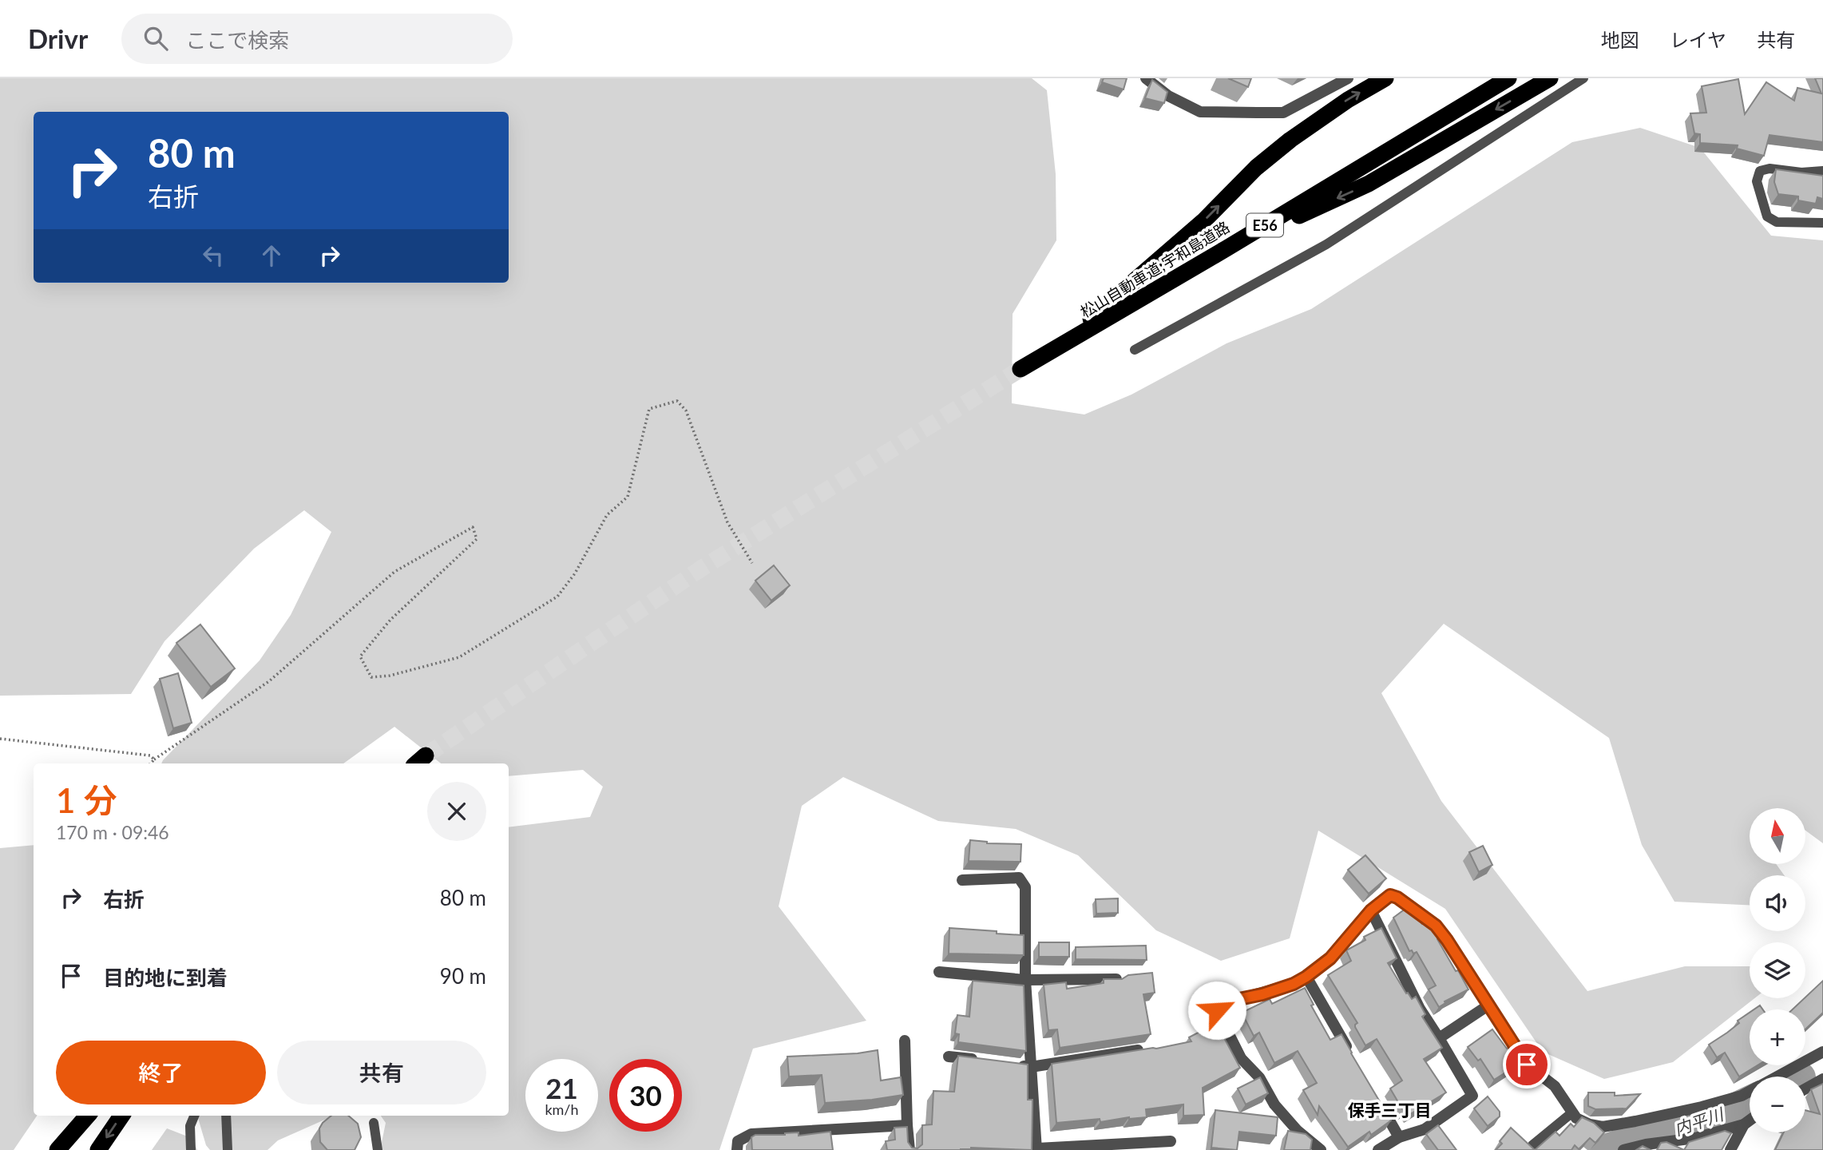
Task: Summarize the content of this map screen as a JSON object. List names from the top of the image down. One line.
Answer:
{"streets":{"highway":["E56","松山自動車道;宇和島道路"]},"districts":["保手三丁目"],"water":["内平川"],"north":"top","page":{"header":"Drivr","search":"ここで検索","nav":["地図","レイヤ","共有"],"turn":["80 m","右折"],"heading":["1 分","170 m · 09:46"],"map_buttons":["+","−"],"list":[{"name":"右折","value":"80 m"},{"name":"目的地に到着","value":"90 m"}],"buttons":["終了","共有"],"speed":"21 km/h","limit":"30"}}
